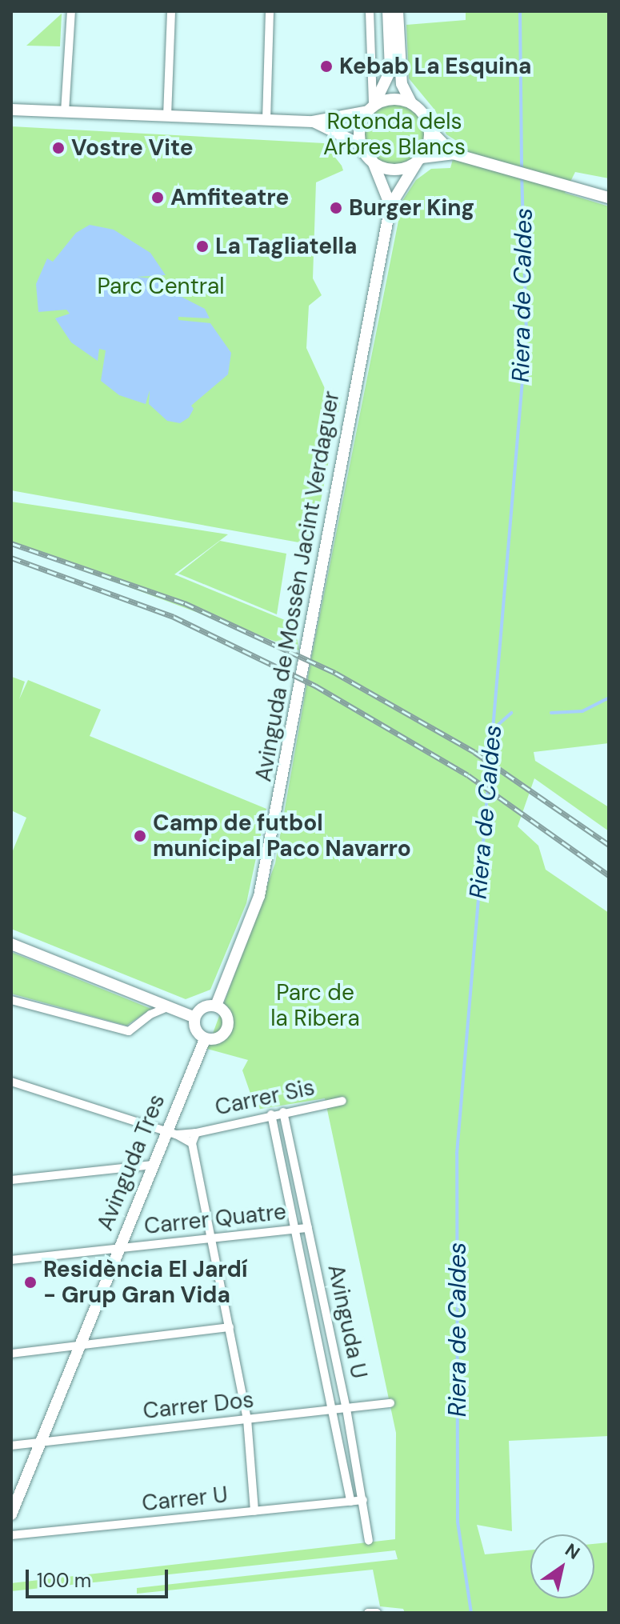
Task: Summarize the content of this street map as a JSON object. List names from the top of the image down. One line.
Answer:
{"streets":{"main road":["Avinguda de Mossèn Jacint Verdaguer","Avinguda Tres"],"street":["Carrer Sis","Carrer Quatre","Avinguda U","Carrer Dos","Carrer U"]},"crossings":[["Avinguda de Mossèn Jacint Verdaguer","Avinguda Tres"],["Carrer Sis","Avinguda Tres"],["Carrer Sis","Avinguda U"],["Avinguda Tres","Carrer Quatre"],["Avinguda Tres","Carrer Dos"],["Carrer Quatre","Avinguda U"],["Avinguda U","Carrer Dos"],["Avinguda U","Carrer U"]],"water":["Riera de Caldes"],"parks":["Rotonda dels Arbres Blancs","Parc Central","Parc de la Ribera"],"places":["Kebab La Esquina","Vostre Vite","Amfiteatre","Burger King","La Tagliatella","Camp de futbol municipal Paco Navarro","Residència El Jardí - Grup Gran Vida"],"scale_bar":"100 m","north":"top right"}
